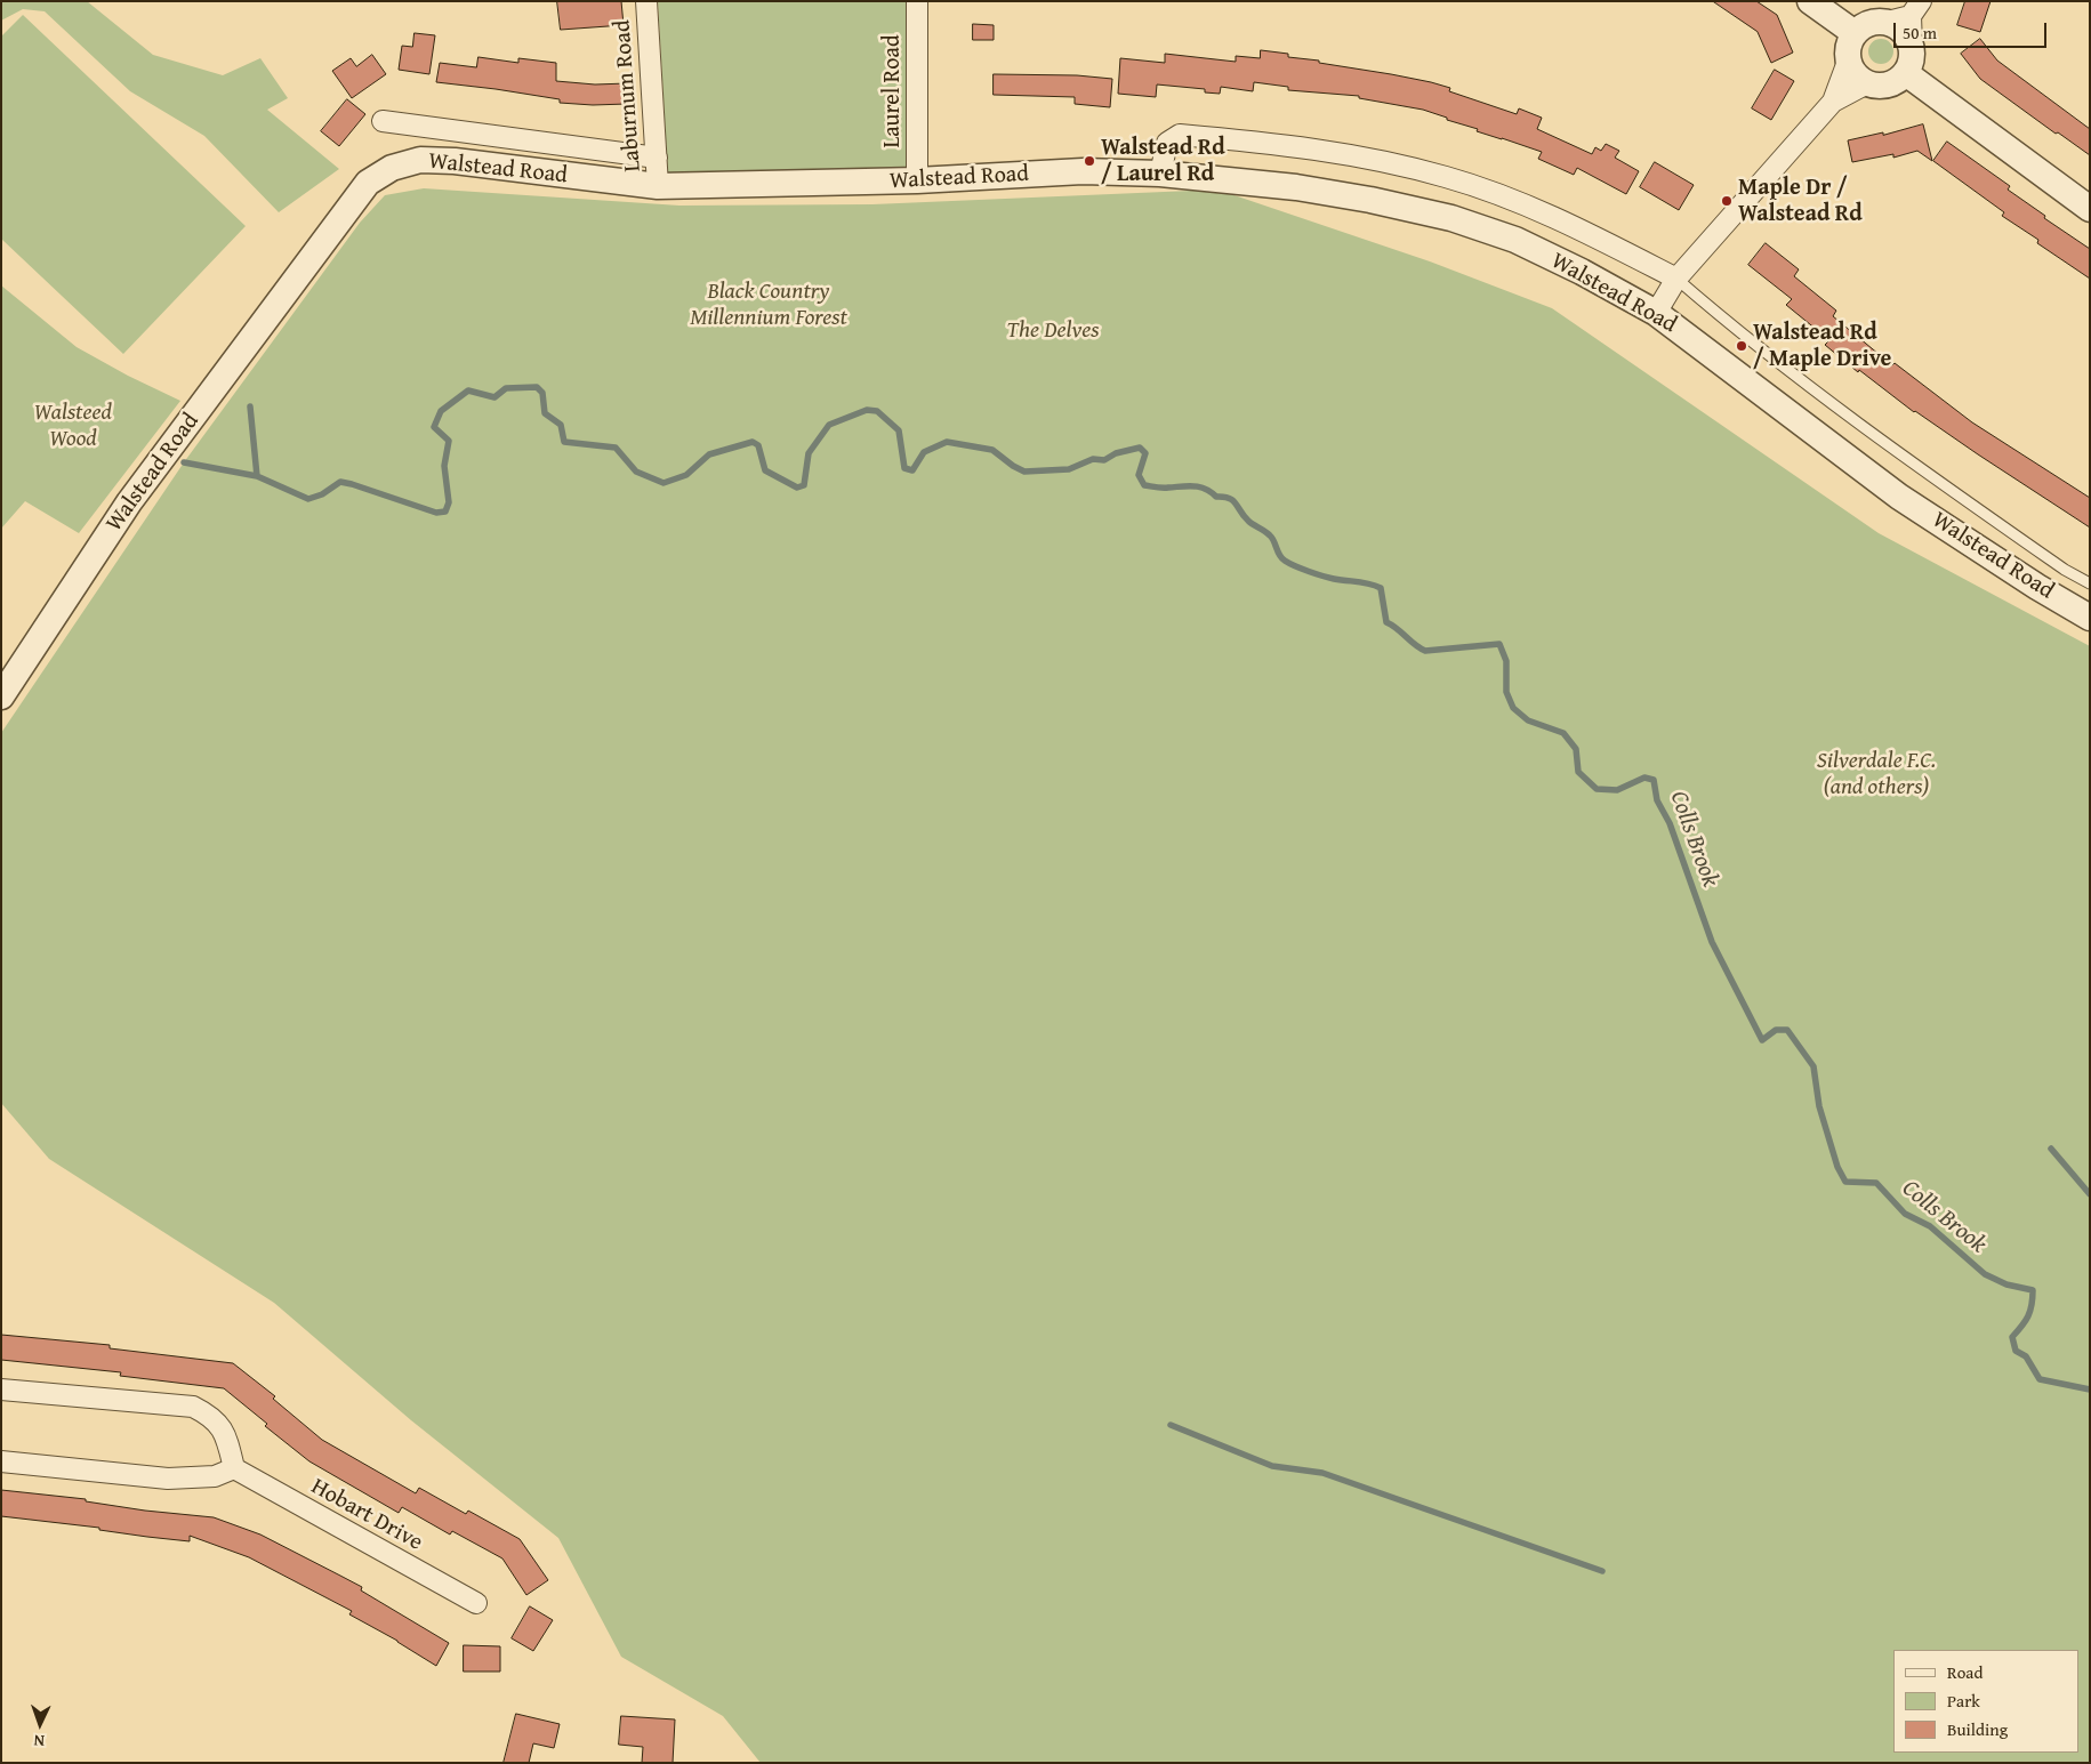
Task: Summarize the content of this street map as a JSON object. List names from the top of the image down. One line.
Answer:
{"streets":{"street":["Laurel Road","Laburnum Road","Walstead Road","Hobart Drive"]},"crossings":[["Laurel Road","Walstead Road"],["Laburnum Road","Walstead Road"]],"water":["Colls Brook"],"parks":["Black Country Millennium Forest","The Delves","Walsteed Wood","Silverdale F.C. (and others)"],"places":["Walstead Rd / Laurel Rd","Maple Dr / Walstead Rd","Walstead Rd / Maple Drive"],"legend":["Road","Park","Building"],"scale_bar":"50 m","north":"bottom"}
